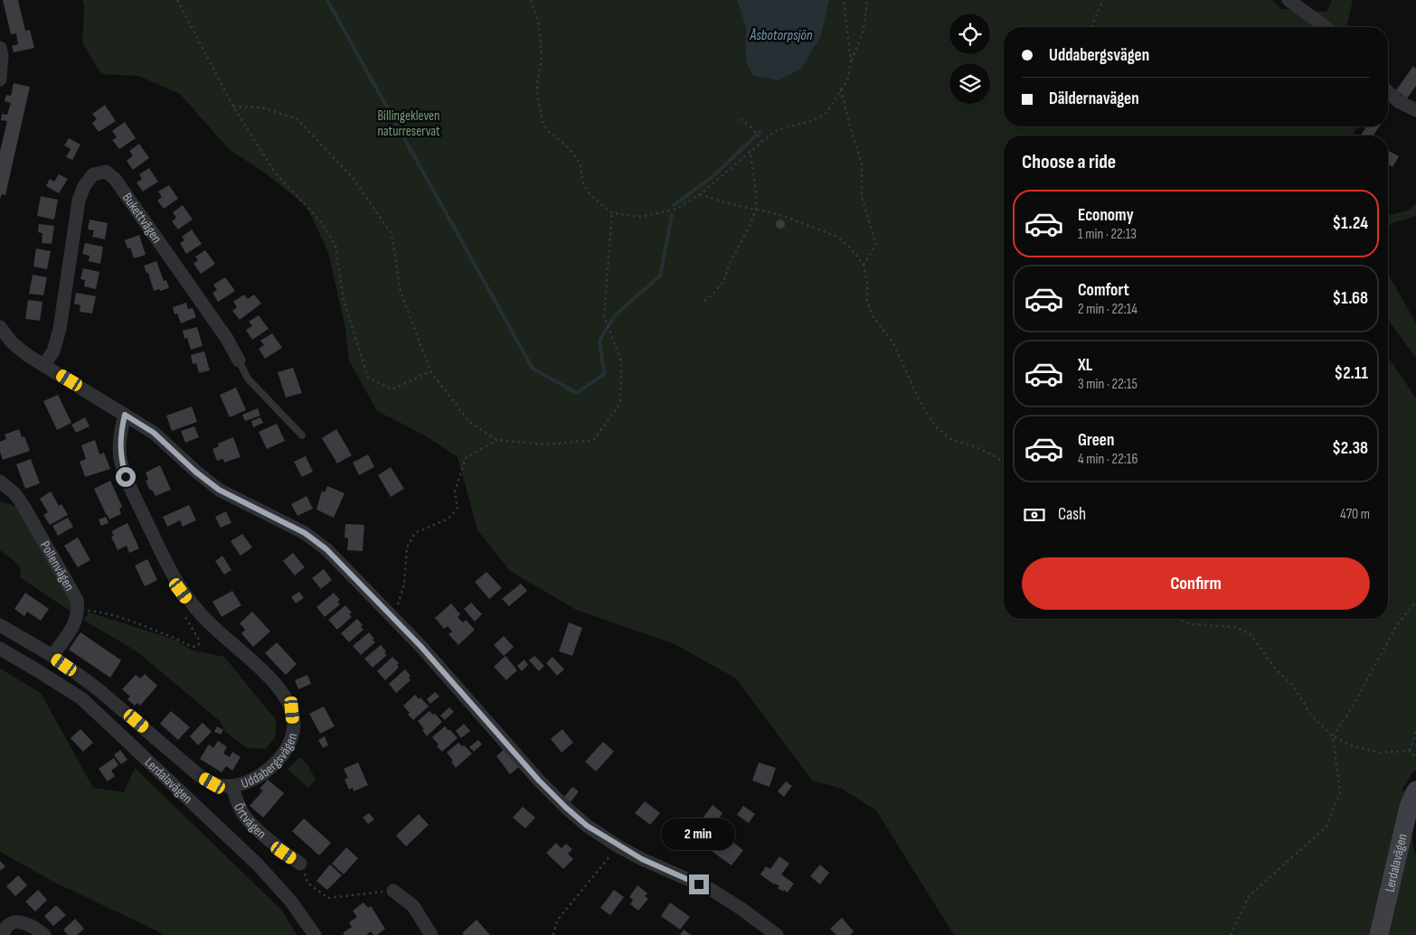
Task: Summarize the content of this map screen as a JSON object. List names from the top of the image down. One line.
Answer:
{"streets":{"street":["Bukettvägen","Pollenvägen","Uddabergsvägen","Lerdalavägen","Örtvägen"]},"crossings":[["Uddabergsvägen","Örtvägen"]],"water":["Åsbotorpsjön"],"parks":["Billingekleven naturreservat"],"page":{"banner":["Uddabergsvägen","Däldernavägen"],"heading":"Choose a ride","list":[{"name":"Economy","note":"1 min · 22:13","value":"$1.24"},{"name":"Comfort","note":"2 min · 22:14","value":"$1.68"},{"name":"XL","note":"3 min · 22:15","value":"$2.11"},{"name":"Green","note":"4 min · 22:16","value":"$2.38"}],"pay":["Cash","470 m"],"buttons":"Confirm","bubble":"2 min"}}
